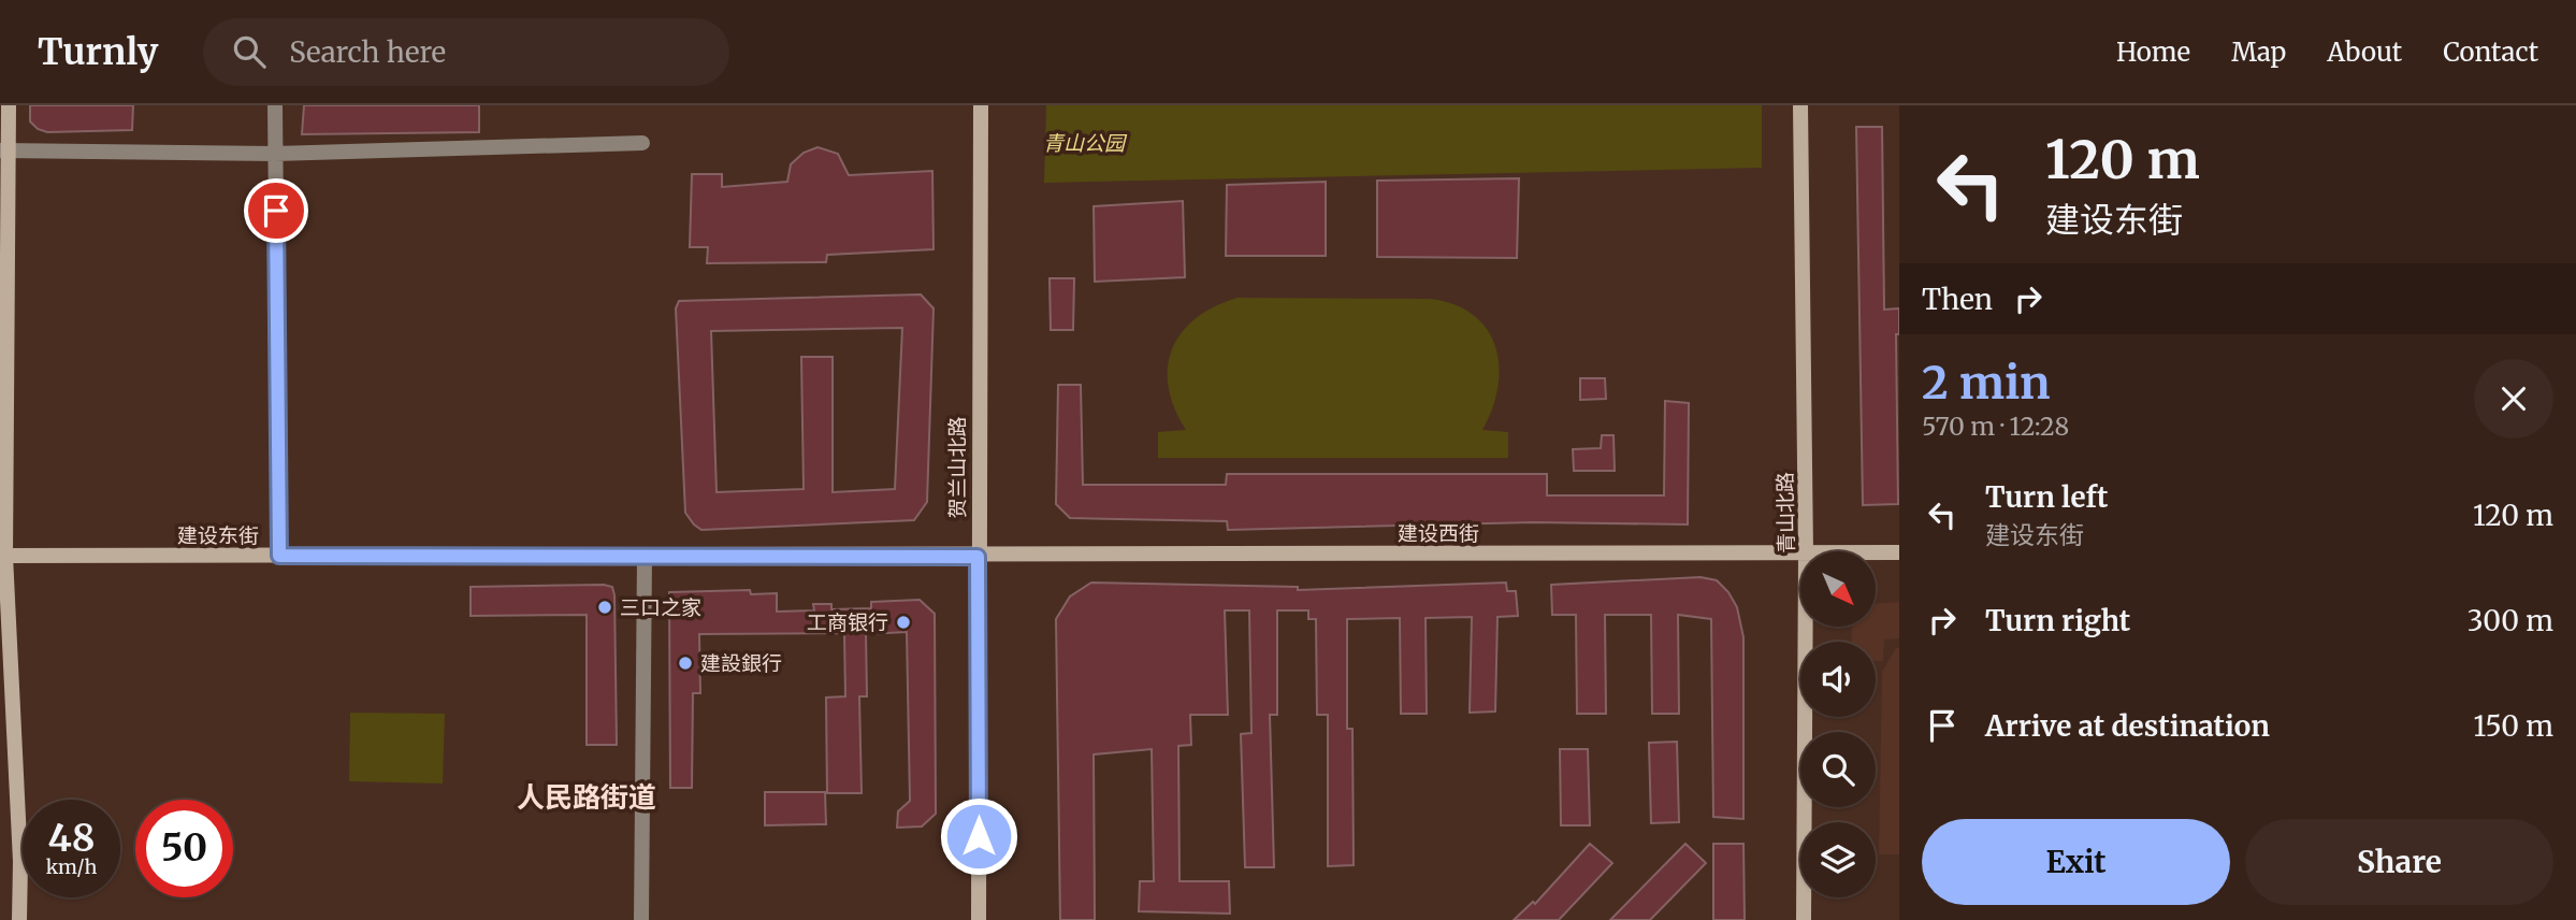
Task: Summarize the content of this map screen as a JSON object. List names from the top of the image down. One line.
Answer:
{"streets":{"main road":["贺兰山北路","青山北路","建设西街","建设东街"]},"crossings":[["贺兰山北路","建设西街"],["贺兰山北路","建设东街"],["建设西街","建设东街"]],"districts":["人民路街道"],"parks":["青山公园"],"places":["三口之家","工商银行","建設銀行"],"north":"bottom right","page":{"header":"Turnly","search":"Search here","nav":["Home","Map","About","Contact"],"turn":["120 m","建设东街"],"then":"Then","heading":["2 min","570 m · 12:28"],"list":[{"name":"Turn left","note":"建设东街","value":"120 m"},{"name":"Turn right","value":"300 m"},{"name":"Arrive at destination","value":"150 m"}],"speed":"48 km/h","limit":"50","buttons":["Exit","Share"]}}
